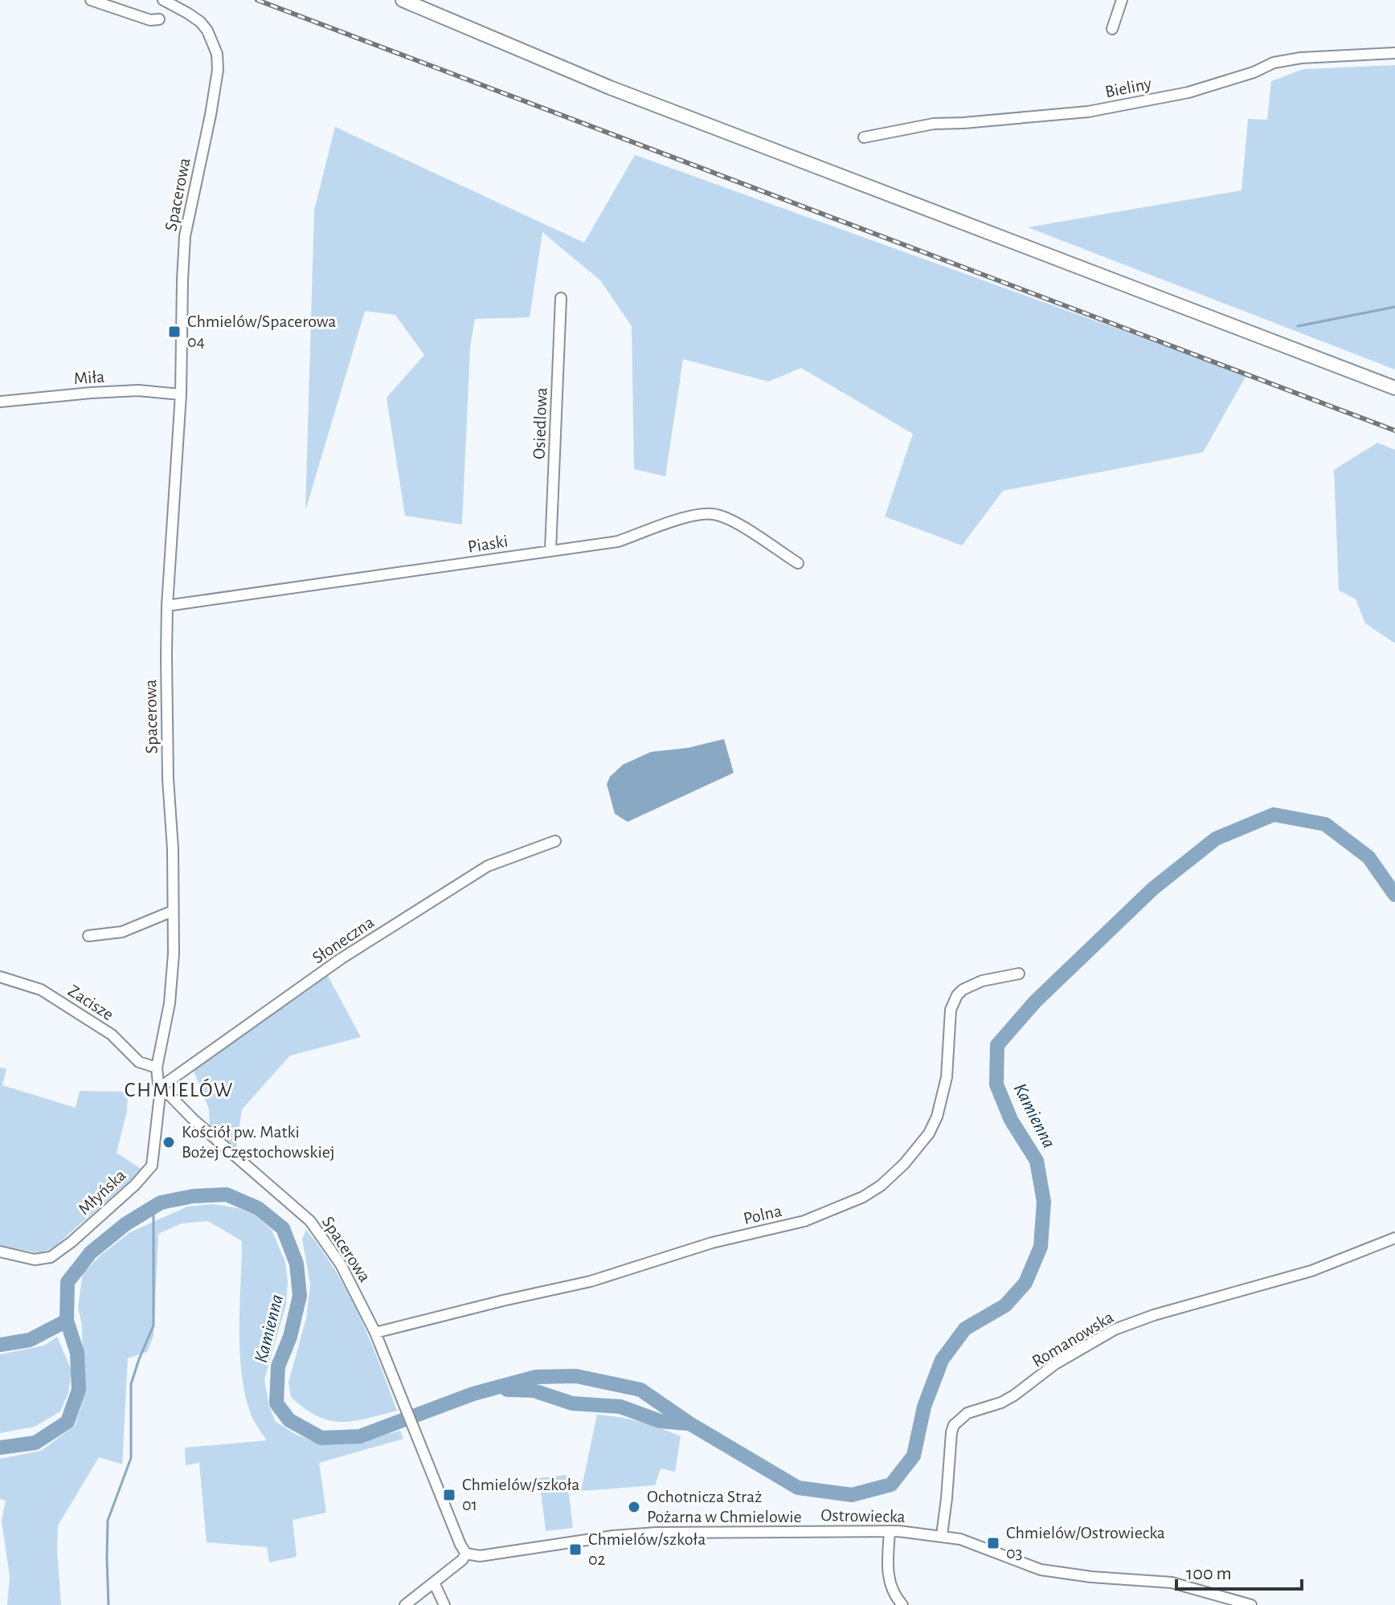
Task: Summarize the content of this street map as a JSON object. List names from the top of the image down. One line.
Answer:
{"streets":{"street":["Bieliny","Spacerowa","Miła","Osiedlowa","Piaski","Słoneczna","Zacisze","Młyńska","Polna","Romanowska","Ostrowiecka"]},"crossings":[["Spacerowa","Miła"],["Spacerowa","Piaski"],["Spacerowa","Słoneczna"],["Spacerowa","Zacisze"],["Spacerowa","Młyńska"],["Spacerowa","Polna"],["Spacerowa","Ostrowiecka"],["Osiedlowa","Piaski"],["Słoneczna","Młyńska"],["Romanowska","Ostrowiecka"]],"districts":["CHMIELÓW"],"water":["Kamienna"],"places":{"transit":["Chmielów/Spacerowa 04","Chmielów/szkoła 01","Chmielów/Ostrowiecka 03","Chmielów/szkoła 02"],"other":["Kościół pw. Matki Bożej Częstochowskiej","Ochotnicza Straż Pożarna w Chmielowie"]},"scale_bar":"100 m"}
